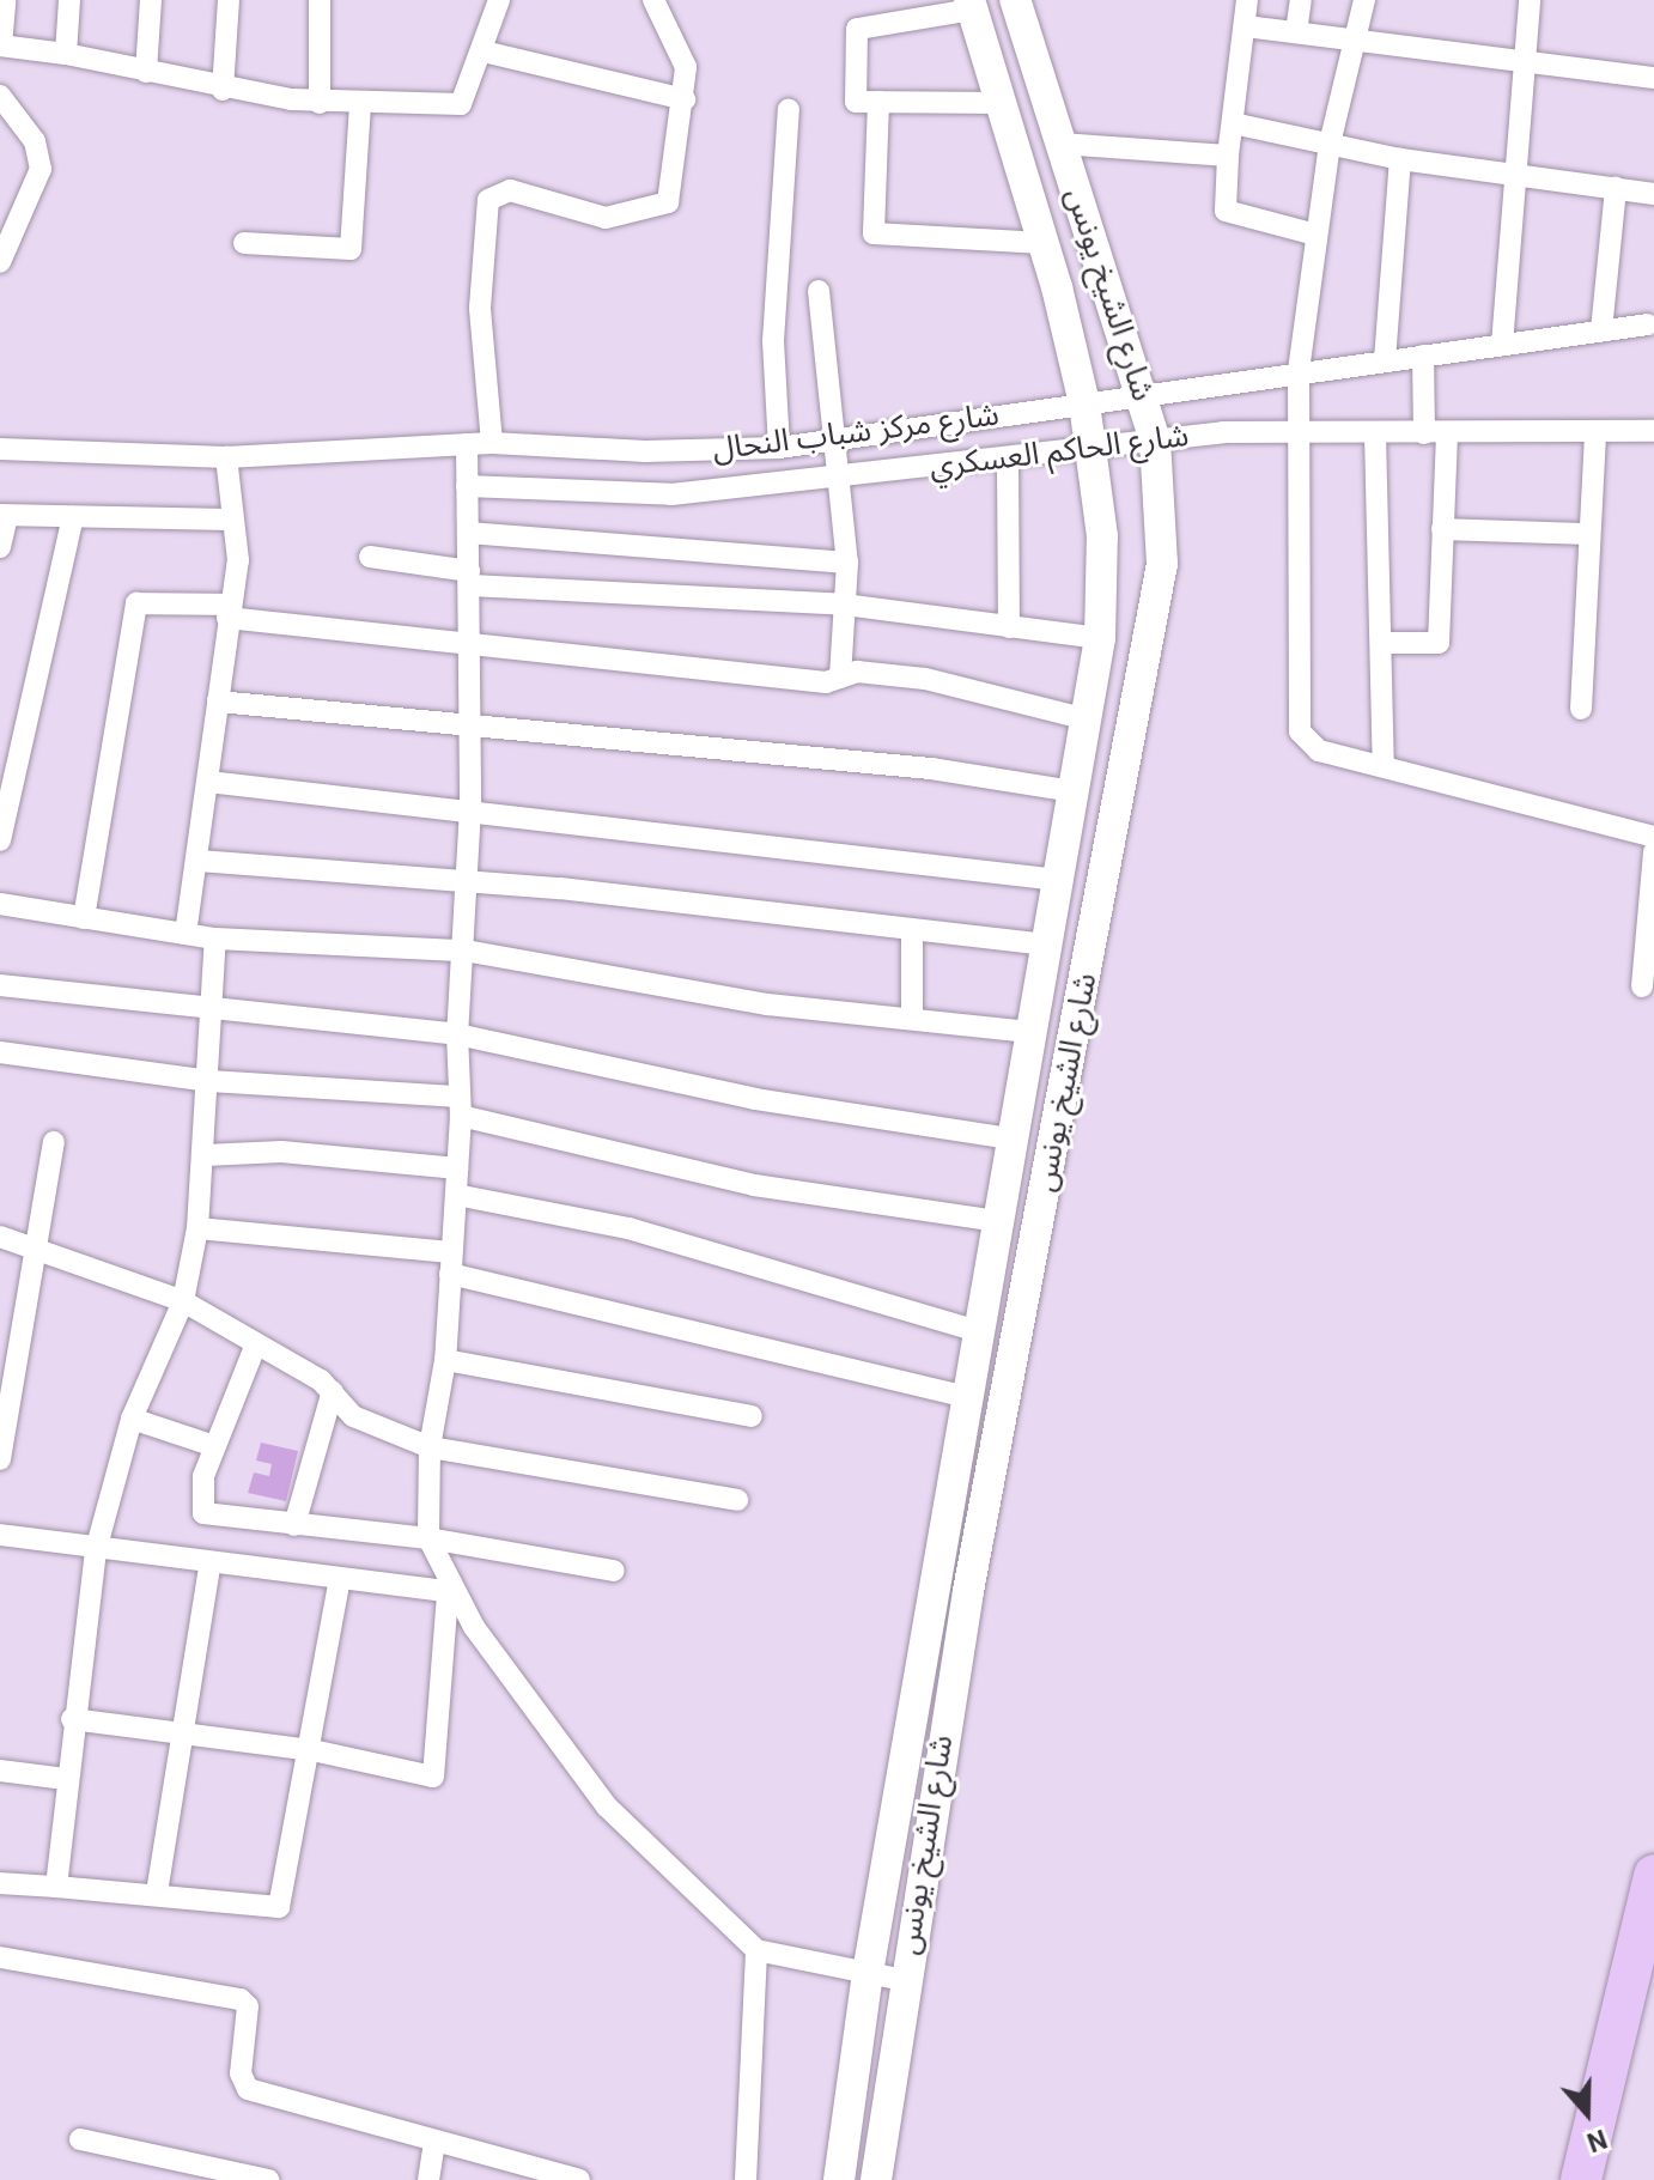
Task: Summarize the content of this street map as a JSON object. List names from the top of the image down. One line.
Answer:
{"streets":{"street":["شارع الشيخ يونس","شارع مركز شباب النحال","شارع الحاكم العسكري"]},"crossings":[["شارع الشيخ يونس","شارع مركز شباب النحال"],["شارع الشيخ يونس","شارع الحاكم العسكري"]],"north":"bottom"}
